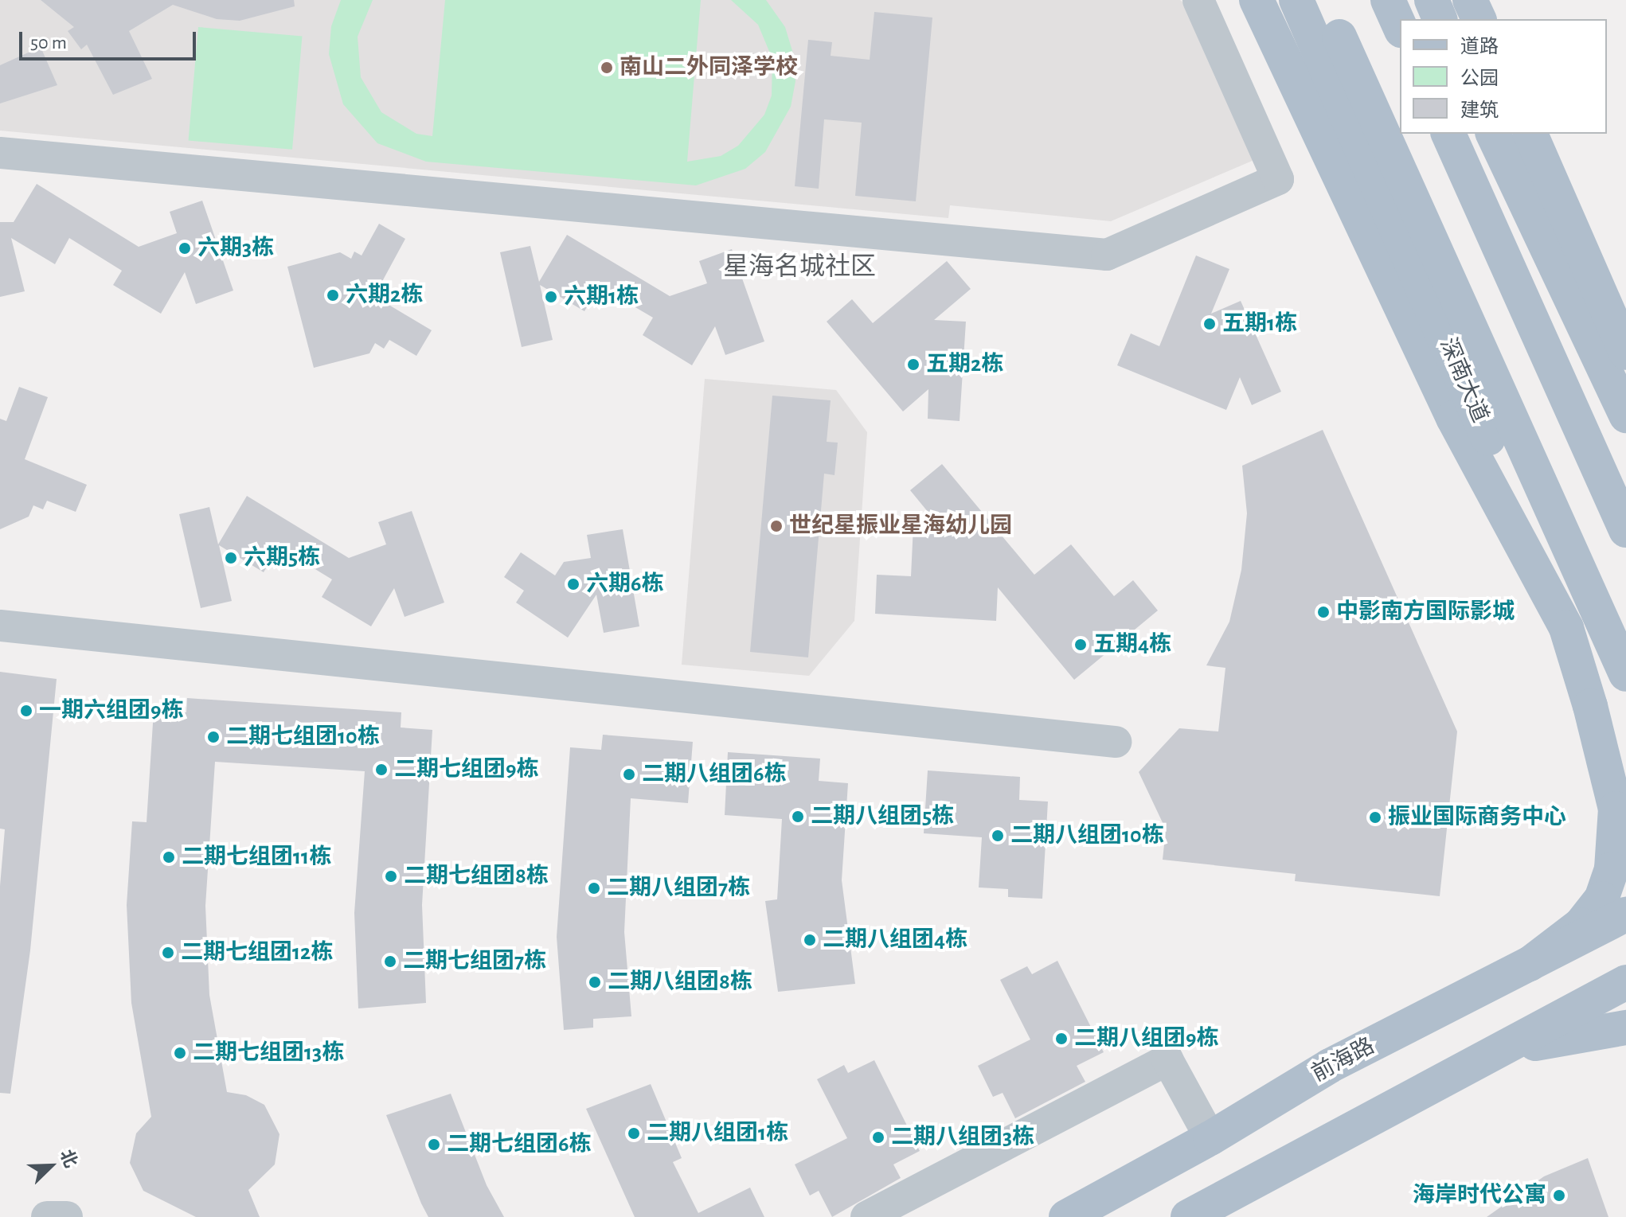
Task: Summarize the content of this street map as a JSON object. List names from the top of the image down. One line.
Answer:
{"streets":{"main road":["深南大道","前海路"]},"districts":["星海名城社区"],"places":["南山二外同泽学校","六期3栋","六期2栋","六期1栋","五期1栋","五期2栋","世纪星振业星海幼儿园","六期5栋","六期6栋","中影南方国际影城","五期4栋","一期六组团9栋","二期七组团10栋","二期七组团9栋","二期八组团6栋","二期八组团5栋","振业国际商务中心","二期八组团10栋","二期七组团11栋","二期七组团8栋","二期八组团7栋","二期八组团4栋","二期七组团12栋","二期七组团7栋","二期八组团8栋","二期八组团9栋","二期七组团13栋","二期八组团1栋","二期八组团3栋","二期七组团6栋","海岸时代公寓"],"legend":["道路","公园","建筑"],"scale_bar":"50 m","north":"top right"}
